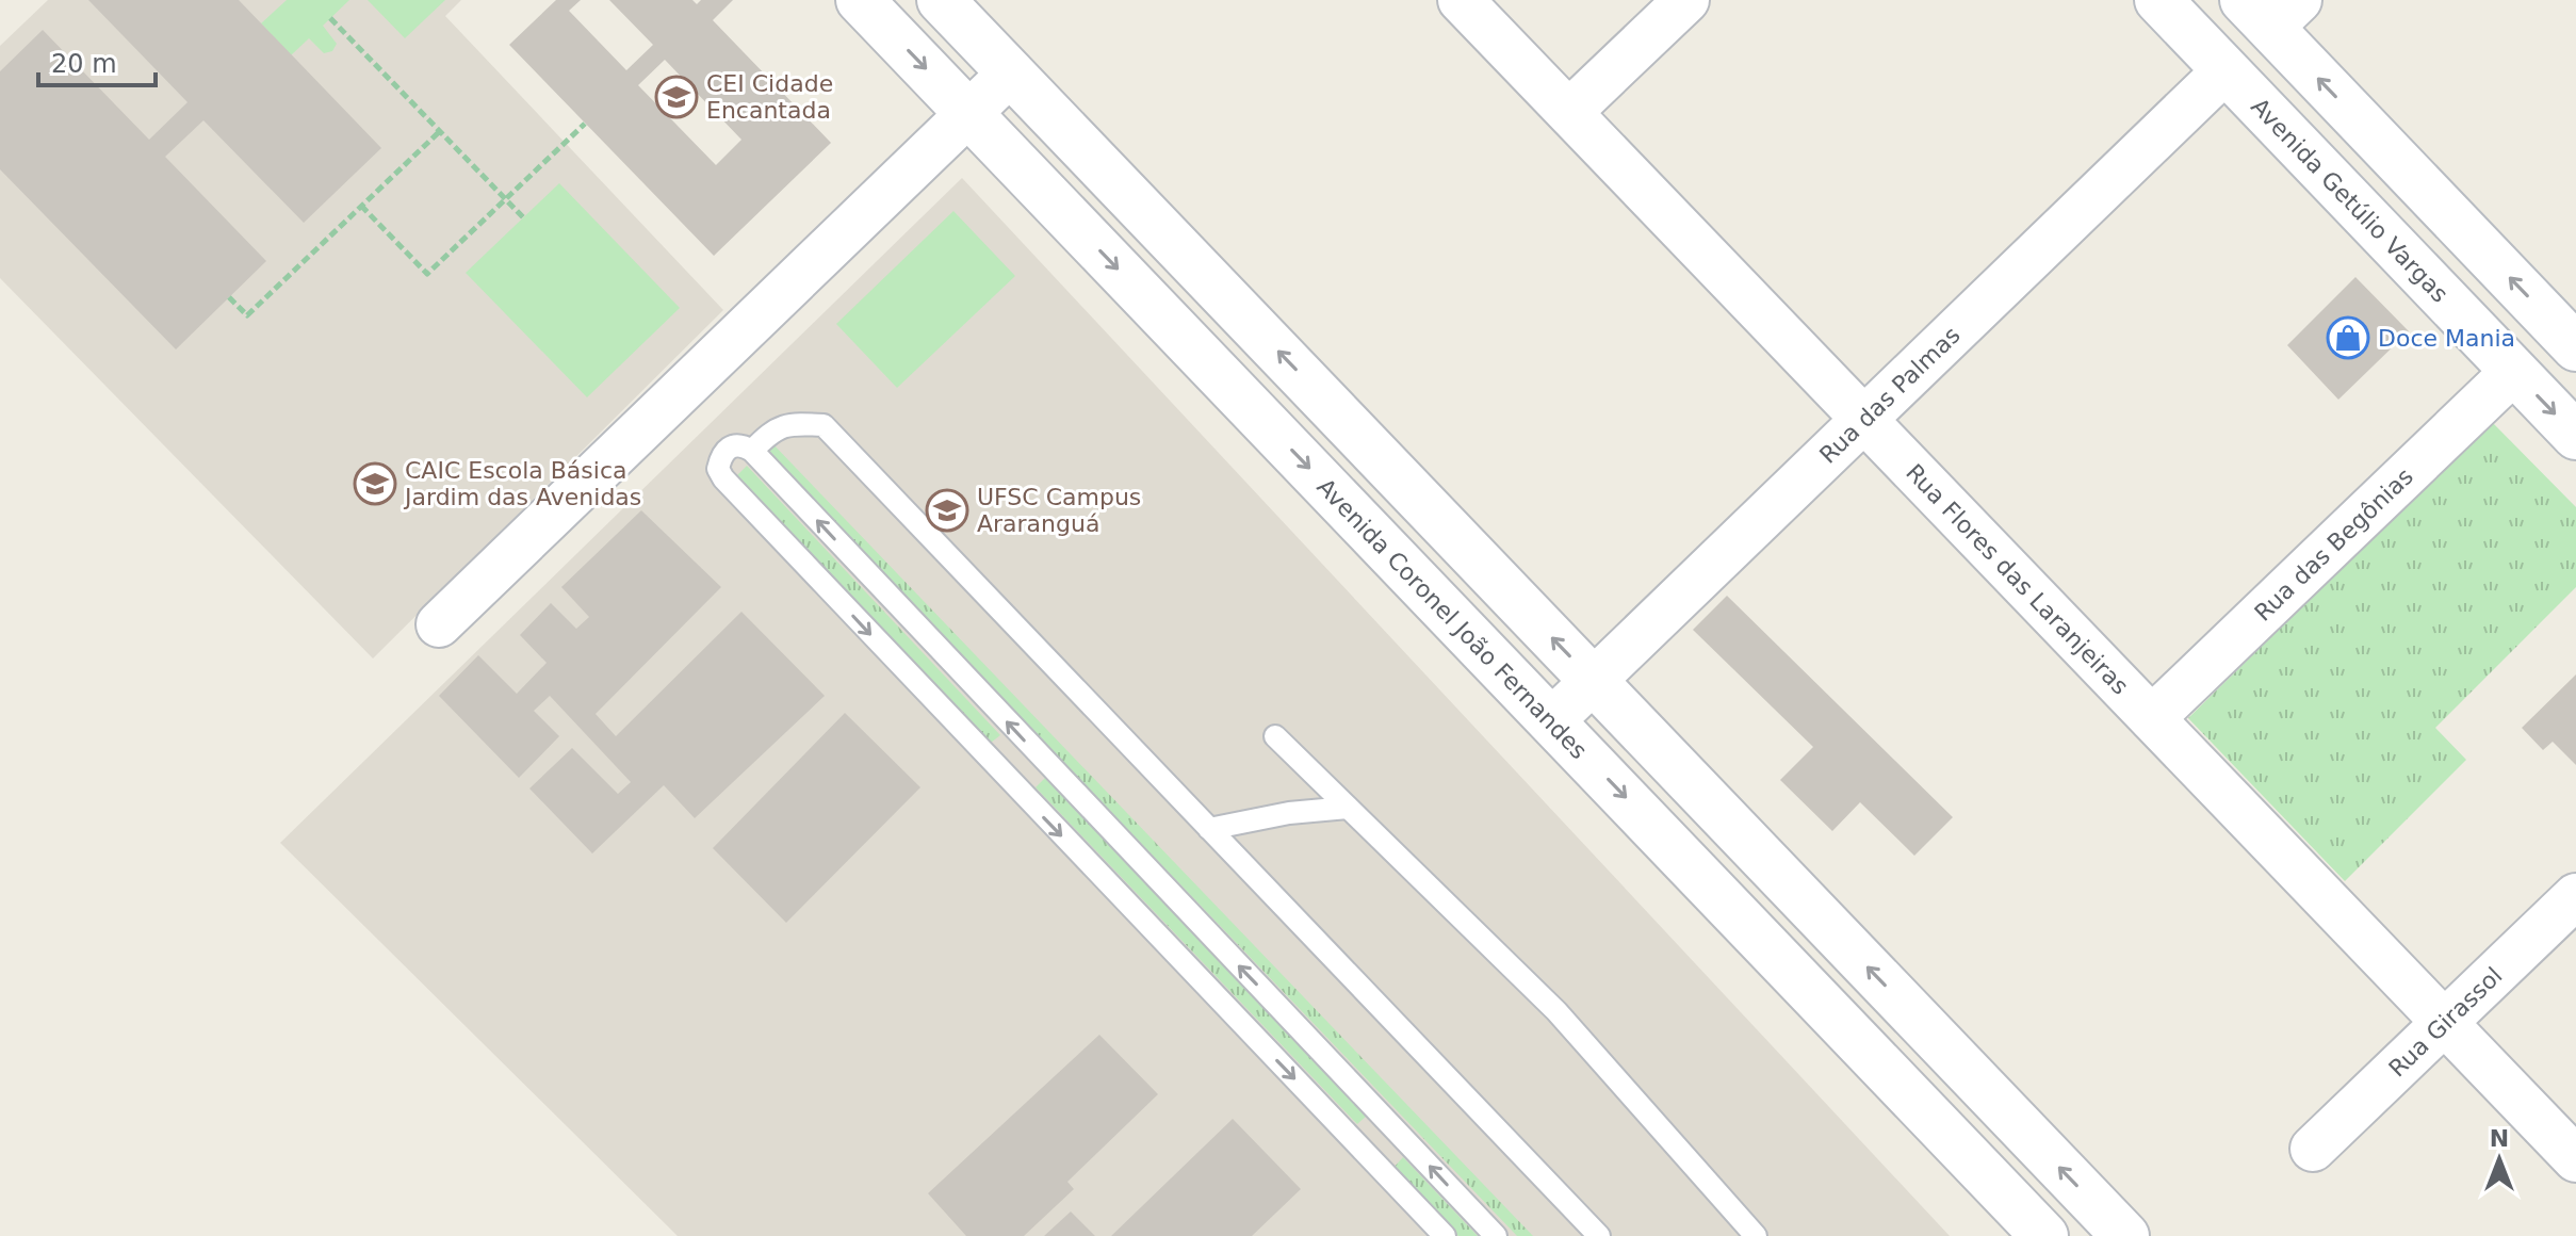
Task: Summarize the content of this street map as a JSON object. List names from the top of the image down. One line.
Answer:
{"streets":{"street":["Avenida Getúlio Vargas","Rua das Palmas","Rua das Begônias","Rua Flores das Laranjeiras","Avenida Coronel João Fernandes","Rua Girassol"]},"crossings":[["Avenida Getúlio Vargas","Rua das Palmas"],["Avenida Getúlio Vargas","Rua das Begônias"],["Rua das Palmas","Rua Flores das Laranjeiras"],["Rua das Palmas","Avenida Coronel João Fernandes"],["Rua das Begônias","Rua Flores das Laranjeiras"],["Rua Flores das Laranjeiras","Rua Girassol"]],"places":{"school or university":["CEI Cidade Encantada","CAIC Escola Básica Jardim das Avenidas","UFSC Campus Araranguá"],"shop":["Doce Mania"]},"scale_bar":"20 m","north":"top"}
